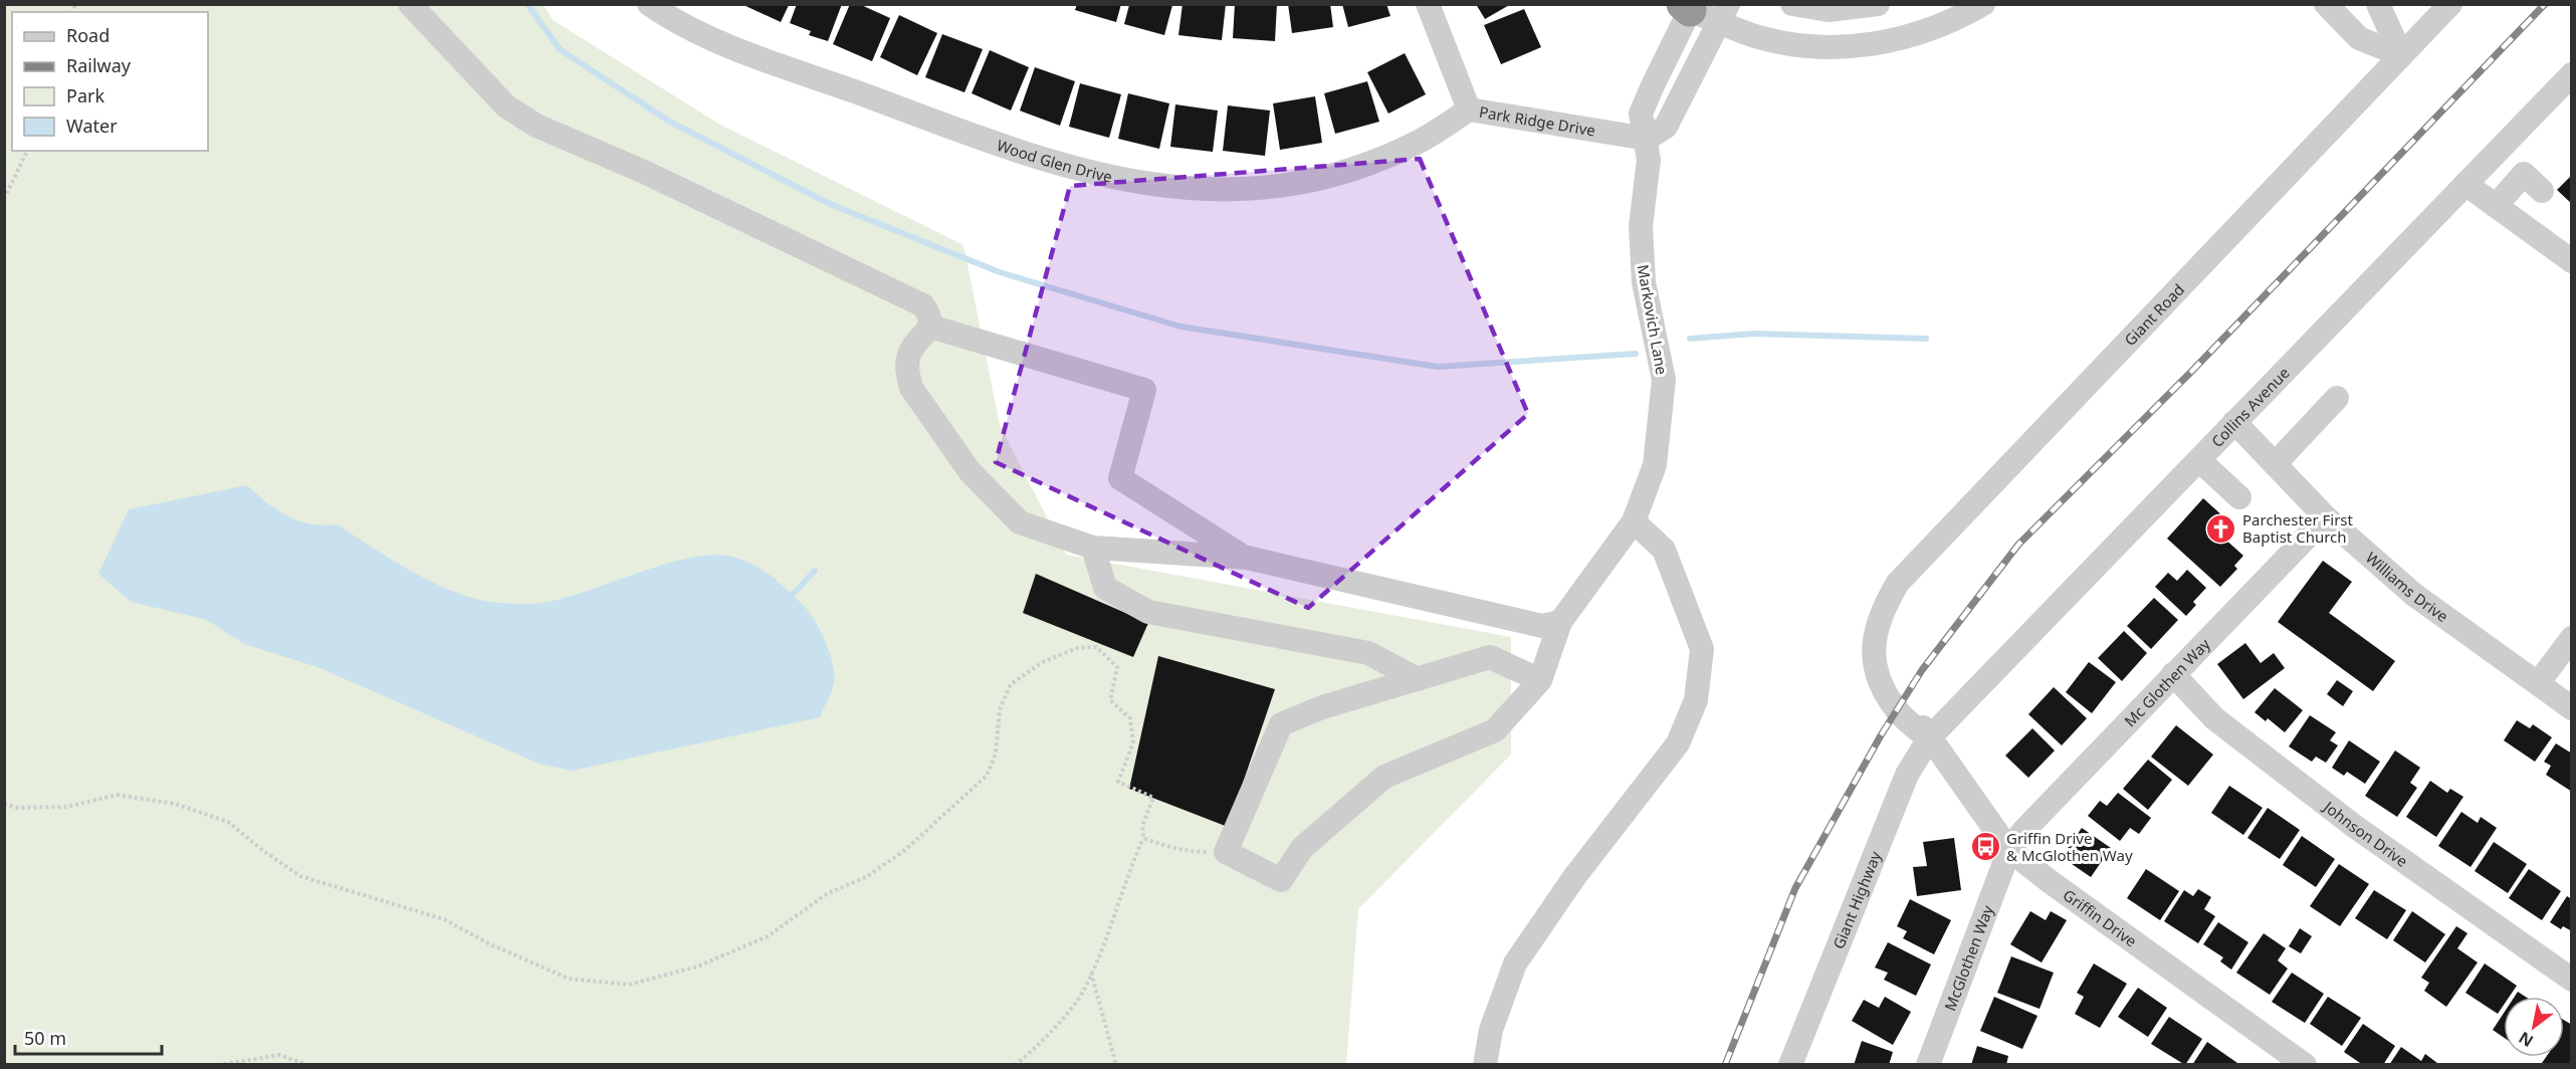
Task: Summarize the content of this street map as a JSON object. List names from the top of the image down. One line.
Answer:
{"streets":{"street":["Park Ridge Drive","Wood Glen Drive","Giant Road","Markovich Lane","Collins Avenue","Williams Drive","Mc Glothen Way","Johnson Drive","Giant Highway","Griffin Drive","McGlothen Way"]},"crossings":[["Park Ridge Drive","Wood Glen Drive"],["Park Ridge Drive","Markovich Lane"],["Giant Road","Collins Avenue"],["Giant Road","Giant Highway"],["Giant Road","Griffin Drive"],["Collins Avenue","Williams Drive"],["Collins Avenue","Giant Highway"],["Collins Avenue","Griffin Drive"],["Williams Drive","Mc Glothen Way"],["Mc Glothen Way","Johnson Drive"],["Mc Glothen Way","Griffin Drive"],["Mc Glothen Way","McGlothen Way"],["Giant Highway","Griffin Drive"],["Griffin Drive","McGlothen Way"]],"places":{"church":["Parchester First Baptist Church"],"bus stop":["Griffin Drive & McGlothen Way"]},"legend":["Road","Railway","Park","Water"],"scale_bar":"50 m","north":"bottom left"}
